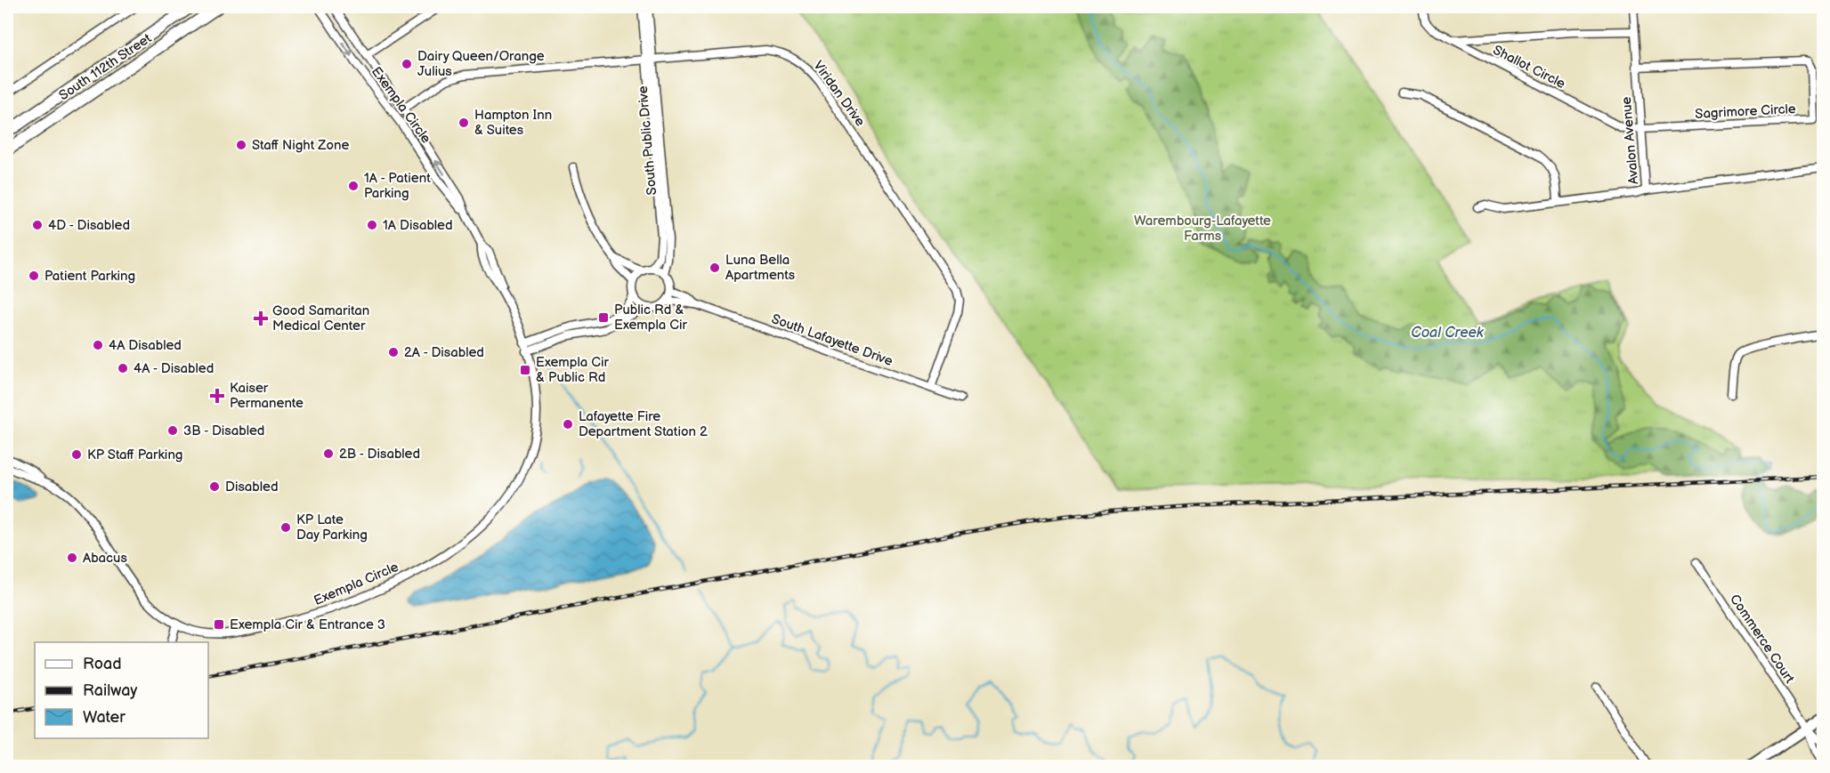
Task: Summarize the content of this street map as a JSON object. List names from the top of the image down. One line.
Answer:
{"streets":{"main road":["South 112th Street"],"street":["Shallot Circle","Viridan Drive","Exempla Circle","Sagrimore Circle","South Public Drive","Avalon Avenue","South Lafayette Drive","Commerce Court"]},"crossings":[["Shallot Circle","Sagrimore Circle"],["Shallot Circle","Avalon Avenue"],["Viridan Drive","Exempla Circle"],["Viridan Drive","South Public Drive"],["Viridan Drive","South Lafayette Drive"],["Sagrimore Circle","Avalon Avenue"],["South Public Drive","South Lafayette Drive"]],"water":["Coal Creek"],"parks":["Warembourg-Lafayette Farms"],"places":{"other":["Dairy Queen/Orange Julius","Hampton Inn & Suites","Staff Night Zone","1A - Patient Parking","4D - Disabled","1A Disabled","Luna Bella Apartments","Patient Parking","4A Disabled","2A - Disabled","4A - Disabled","Lafayette Fire Department Station 2","3B - Disabled","2B - Disabled","KP Staff Parking","Disabled","KP Late Day Parking","Abacus"],"transit":["Public Rd & Exempla Cir","Exempla Cir & Public Rd","Exempla Cir & Entrance 3"],"health":["Good Samaritan Medical Center","Kaiser Permanente"]},"legend":["Road","Railway","Water"]}
